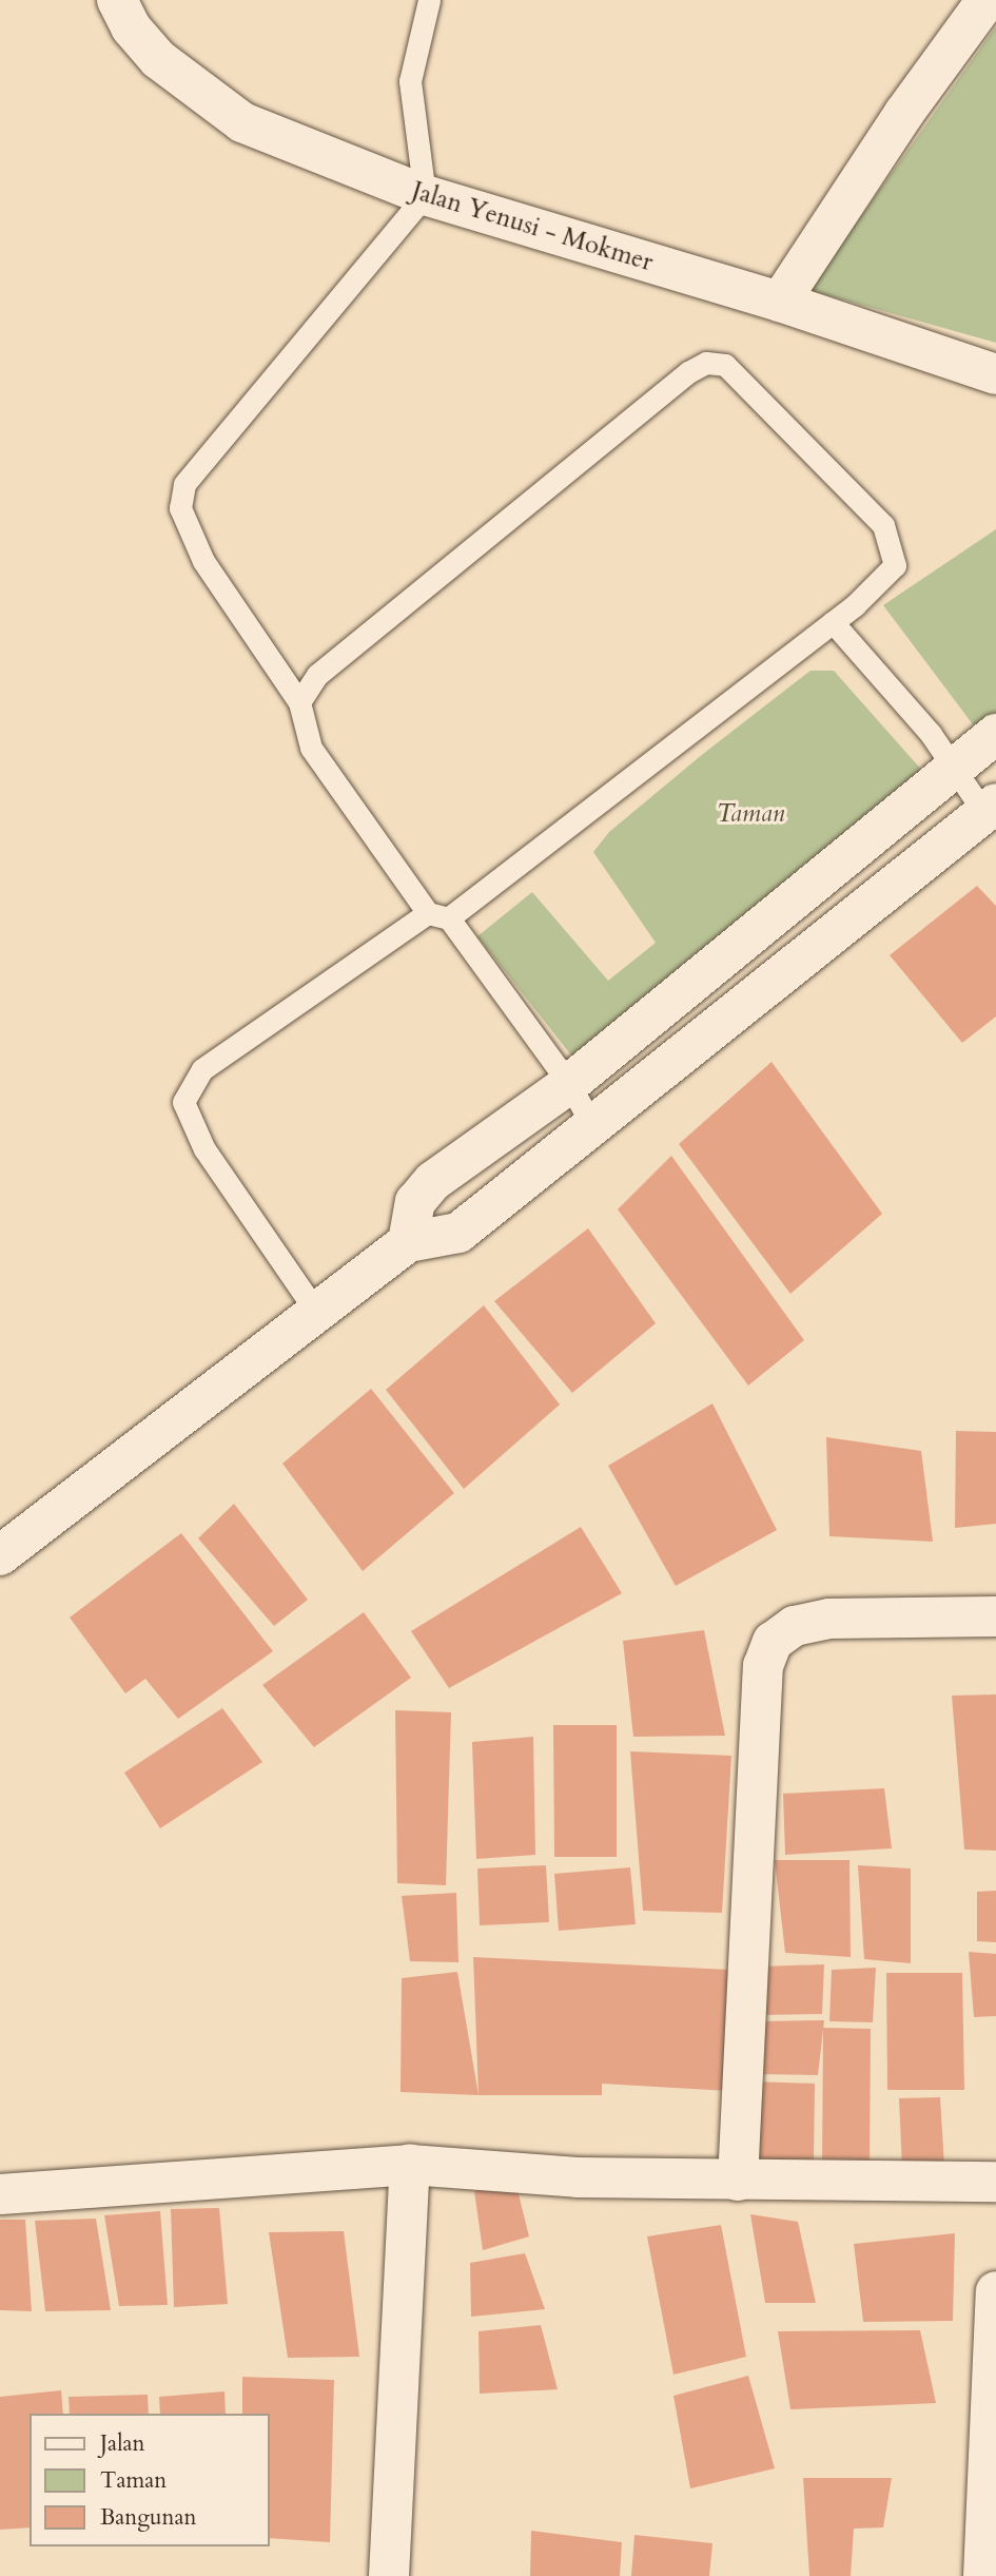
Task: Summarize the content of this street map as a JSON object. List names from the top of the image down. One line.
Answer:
{"streets":{"main road":["Jalan Yenusi - Mokmer"]},"parks":["Taman"],"legend":["Jalan","Taman","Bangunan"]}
